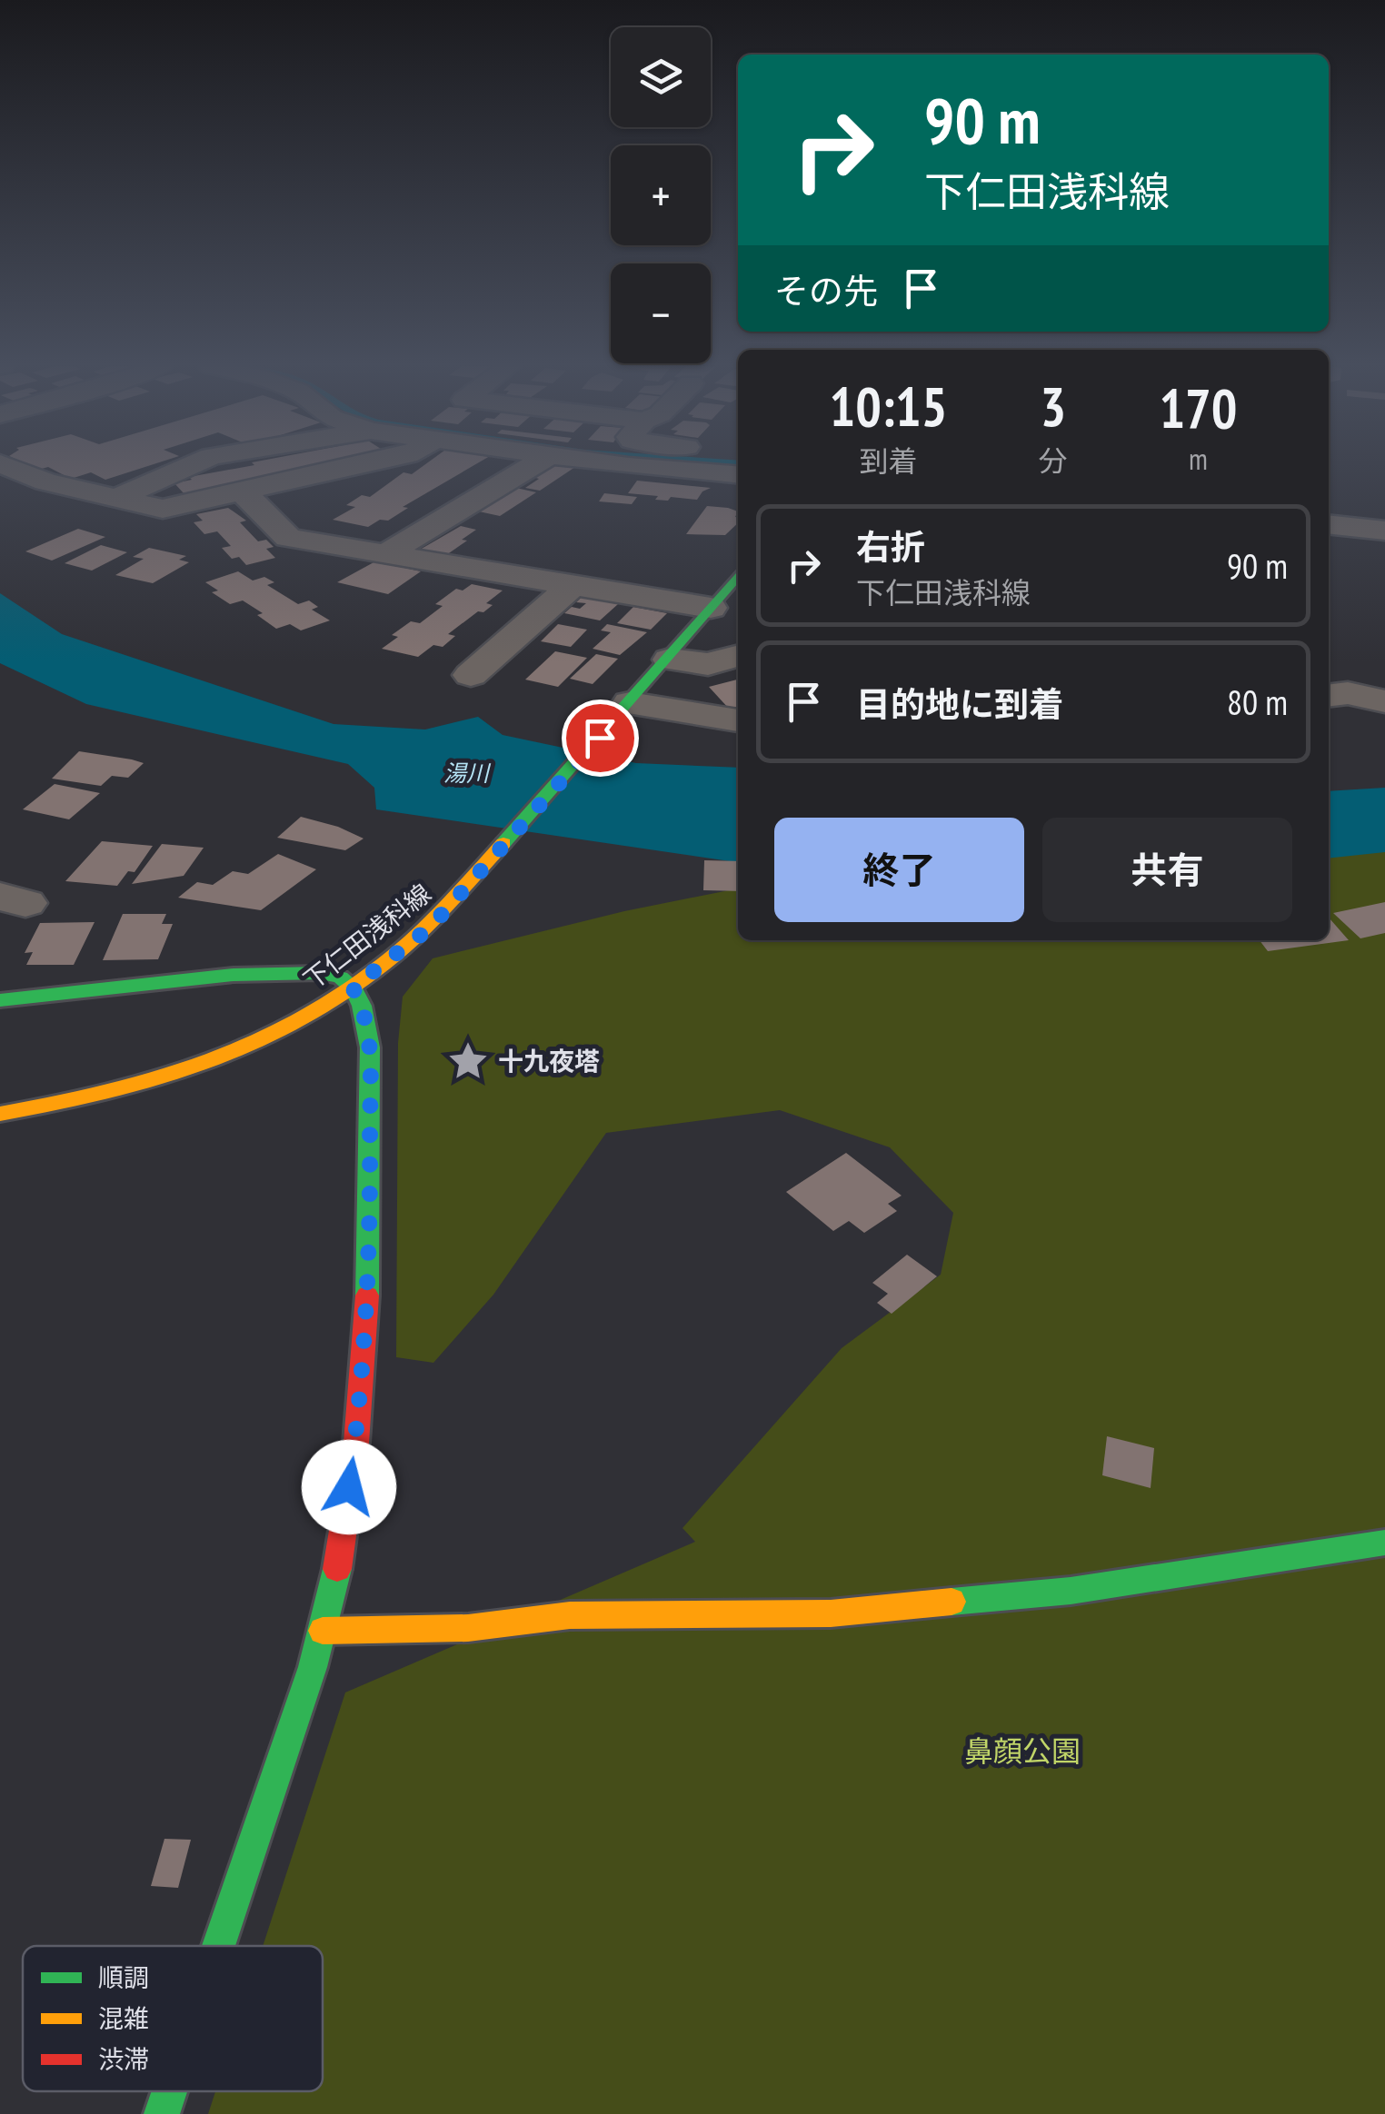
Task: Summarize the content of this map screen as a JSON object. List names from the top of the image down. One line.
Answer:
{"streets":{"street":["下仁田浅科線"]},"water":["湯川"],"parks":["鼻顔公園"],"places":{"place":["十九夜塔"]},"legend":["順調","混雑","渋滞"],"page":{"map_buttons":["+","−"],"turn":["90 m","下仁田浅科線"],"then":"その先","eta":["10:15","到着","3","分","170","m"],"list":[{"name":"右折","note":"下仁田浅科線","value":"90 m"},{"name":"目的地に到着","value":"80 m"}],"buttons":["終了","共有"]}}
